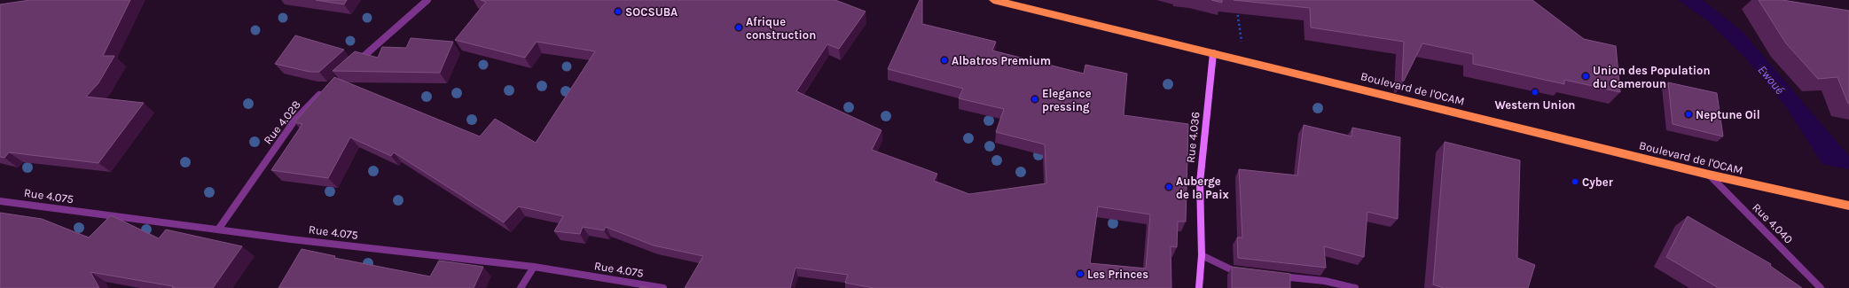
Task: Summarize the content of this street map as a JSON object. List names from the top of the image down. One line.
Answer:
{"streets":{"highway":["Boulevard de l'OCAM"],"street":["Rue 4.028","Rue 4.036","Rue 4.075","Rue 4.040"]},"crossings":[["Boulevard de l'OCAM","Rue 4.036"],["Boulevard de l'OCAM","Rue 4.040"],["Rue 4.028","Rue 4.075"]],"water":["Ewoué"],"places":["SOCSUBA","Afrique construction","Albatros Premium","Union des Population du Cameroun","Western Union","Elegance pressing","Neptune Oil","Cyber","Auberge de la Paix","Les Princes"]}
